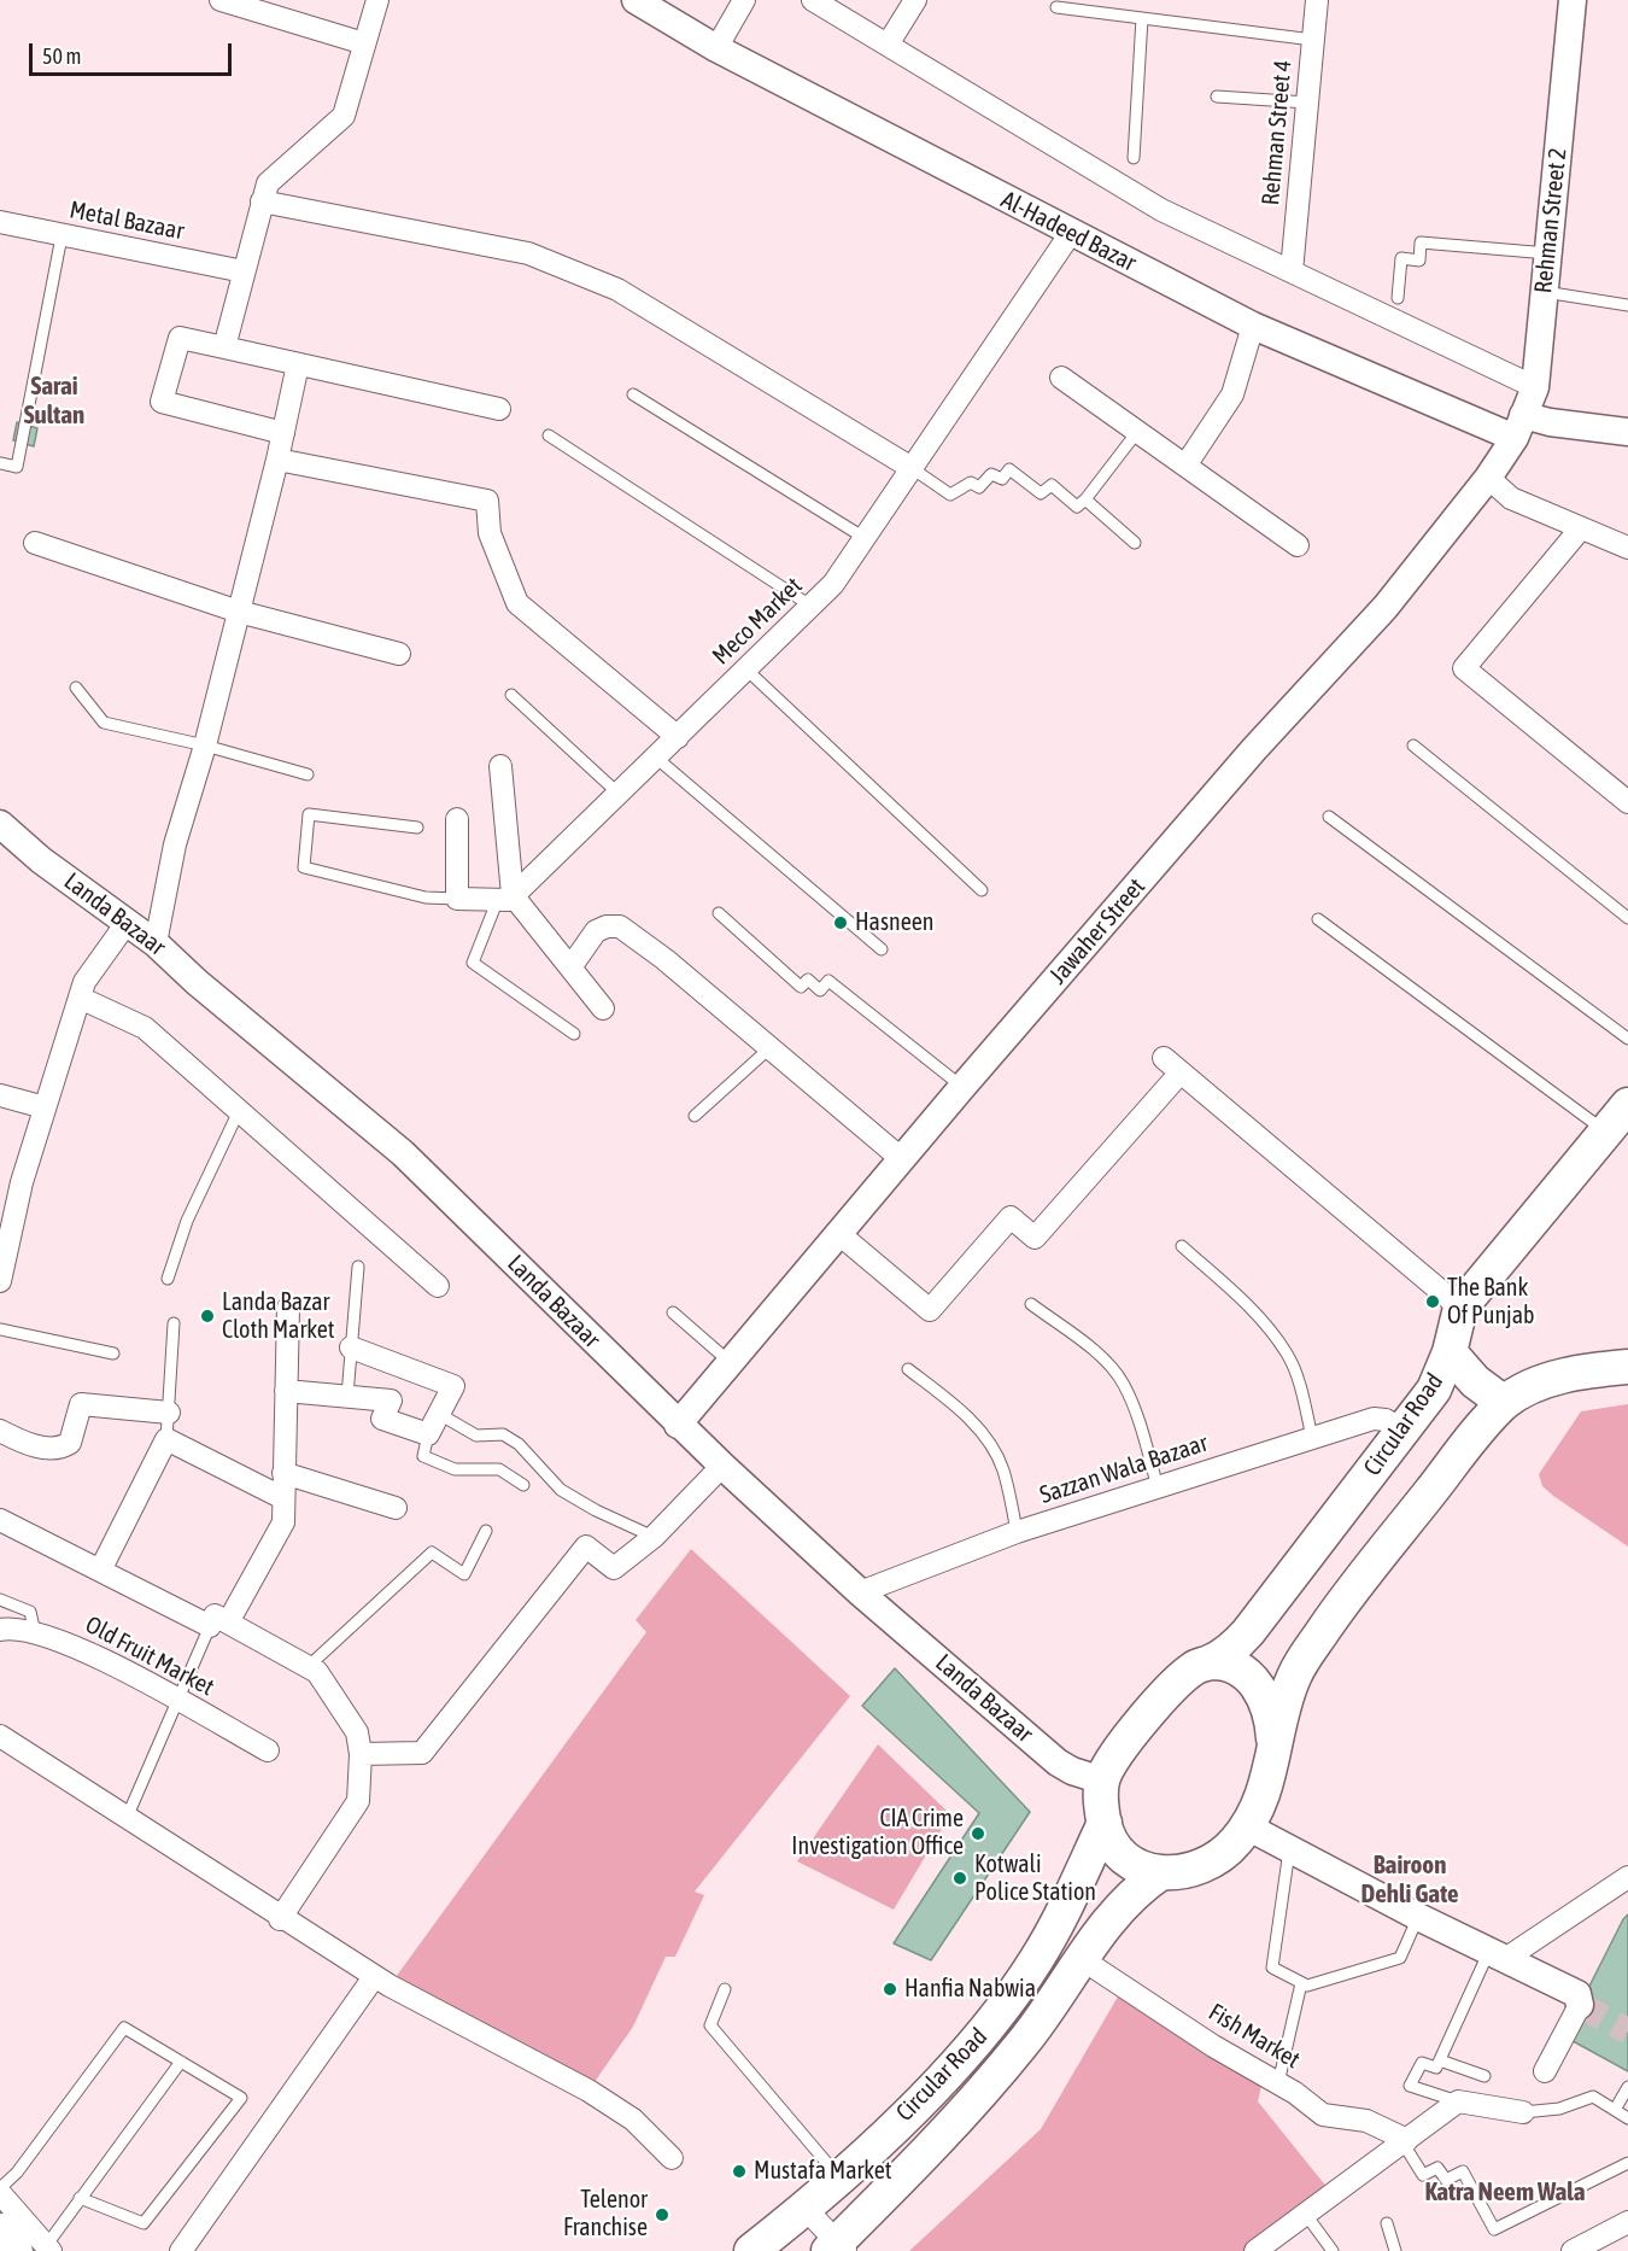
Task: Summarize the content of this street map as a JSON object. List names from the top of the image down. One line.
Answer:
{"streets":{"main road":["Circular Road"],"street":["Rehman Street 4","Metal Bazaar","Rehman Street 2","Al-Hadeed Bazar","Meco Market","Landa Bazaar","Jawaher Street","Sazzan Wala Bazaar","Old Fruit Market","Fish Market"]},"crossings":[["Rehman Street 2","Al-Hadeed Bazar"],["Rehman Street 2","Jawaher Street"],["Al-Hadeed Bazar","Meco Market"],["Al-Hadeed Bazar","Jawaher Street"],["Landa Bazaar","Jawaher Street"],["Landa Bazaar","Circular Road"],["Landa Bazaar","Sazzan Wala Bazaar"],["Circular Road","Sazzan Wala Bazaar"],["Circular Road","Fish Market"]],"districts":["Sarai Sultan","Bairoon Dehli Gate","Katra Neem Wala"],"places":["Hasneen","The Bank Of Punjab","Landa Bazar Cloth Market","CIA Crime Investigation Office","Kotwali Police Station","Hanfia Nabwia","Mustafa Market","Telenor Franchise"],"scale_bar":"50 m"}
